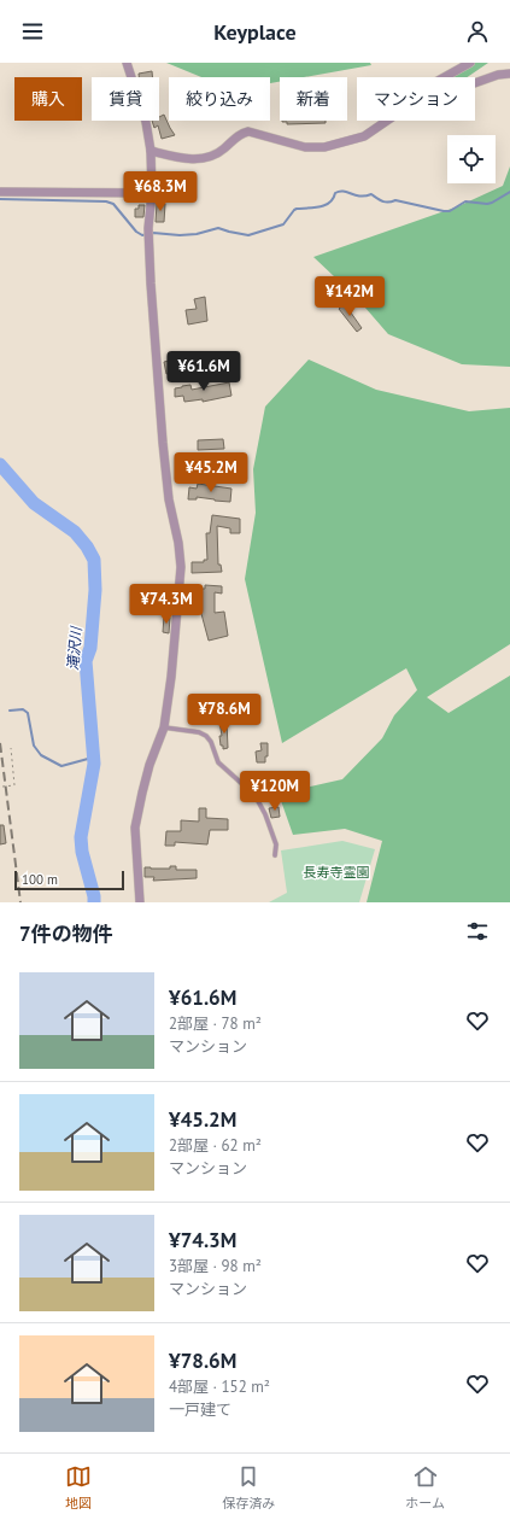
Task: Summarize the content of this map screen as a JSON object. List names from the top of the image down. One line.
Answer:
{"water":["滝沢川"],"parks":["長寿寺霊園"],"scale_bar":"100 m","page":{"header":"Keyplace","chip":["購入","賃貸","絞り込み","新着","マンション"],"price":["¥68.3M","¥142M","¥61.6M","¥45.2M","¥74.3M","¥78.6M","¥120M"],"scale":"100 m","heading":"7件の物件","list":[{"name":"¥61.6M","note":"2部屋 · 78 m² · マンション"},{"name":"¥45.2M","note":"2部屋 · 62 m² · マンション"},{"name":"¥74.3M","note":"3部屋 · 98 m² · マンション"},{"name":"¥78.6M","note":"4部屋 · 152 m² · 一戸建て"}],"tabs":["地図","保存済み","ホーム"]}}
